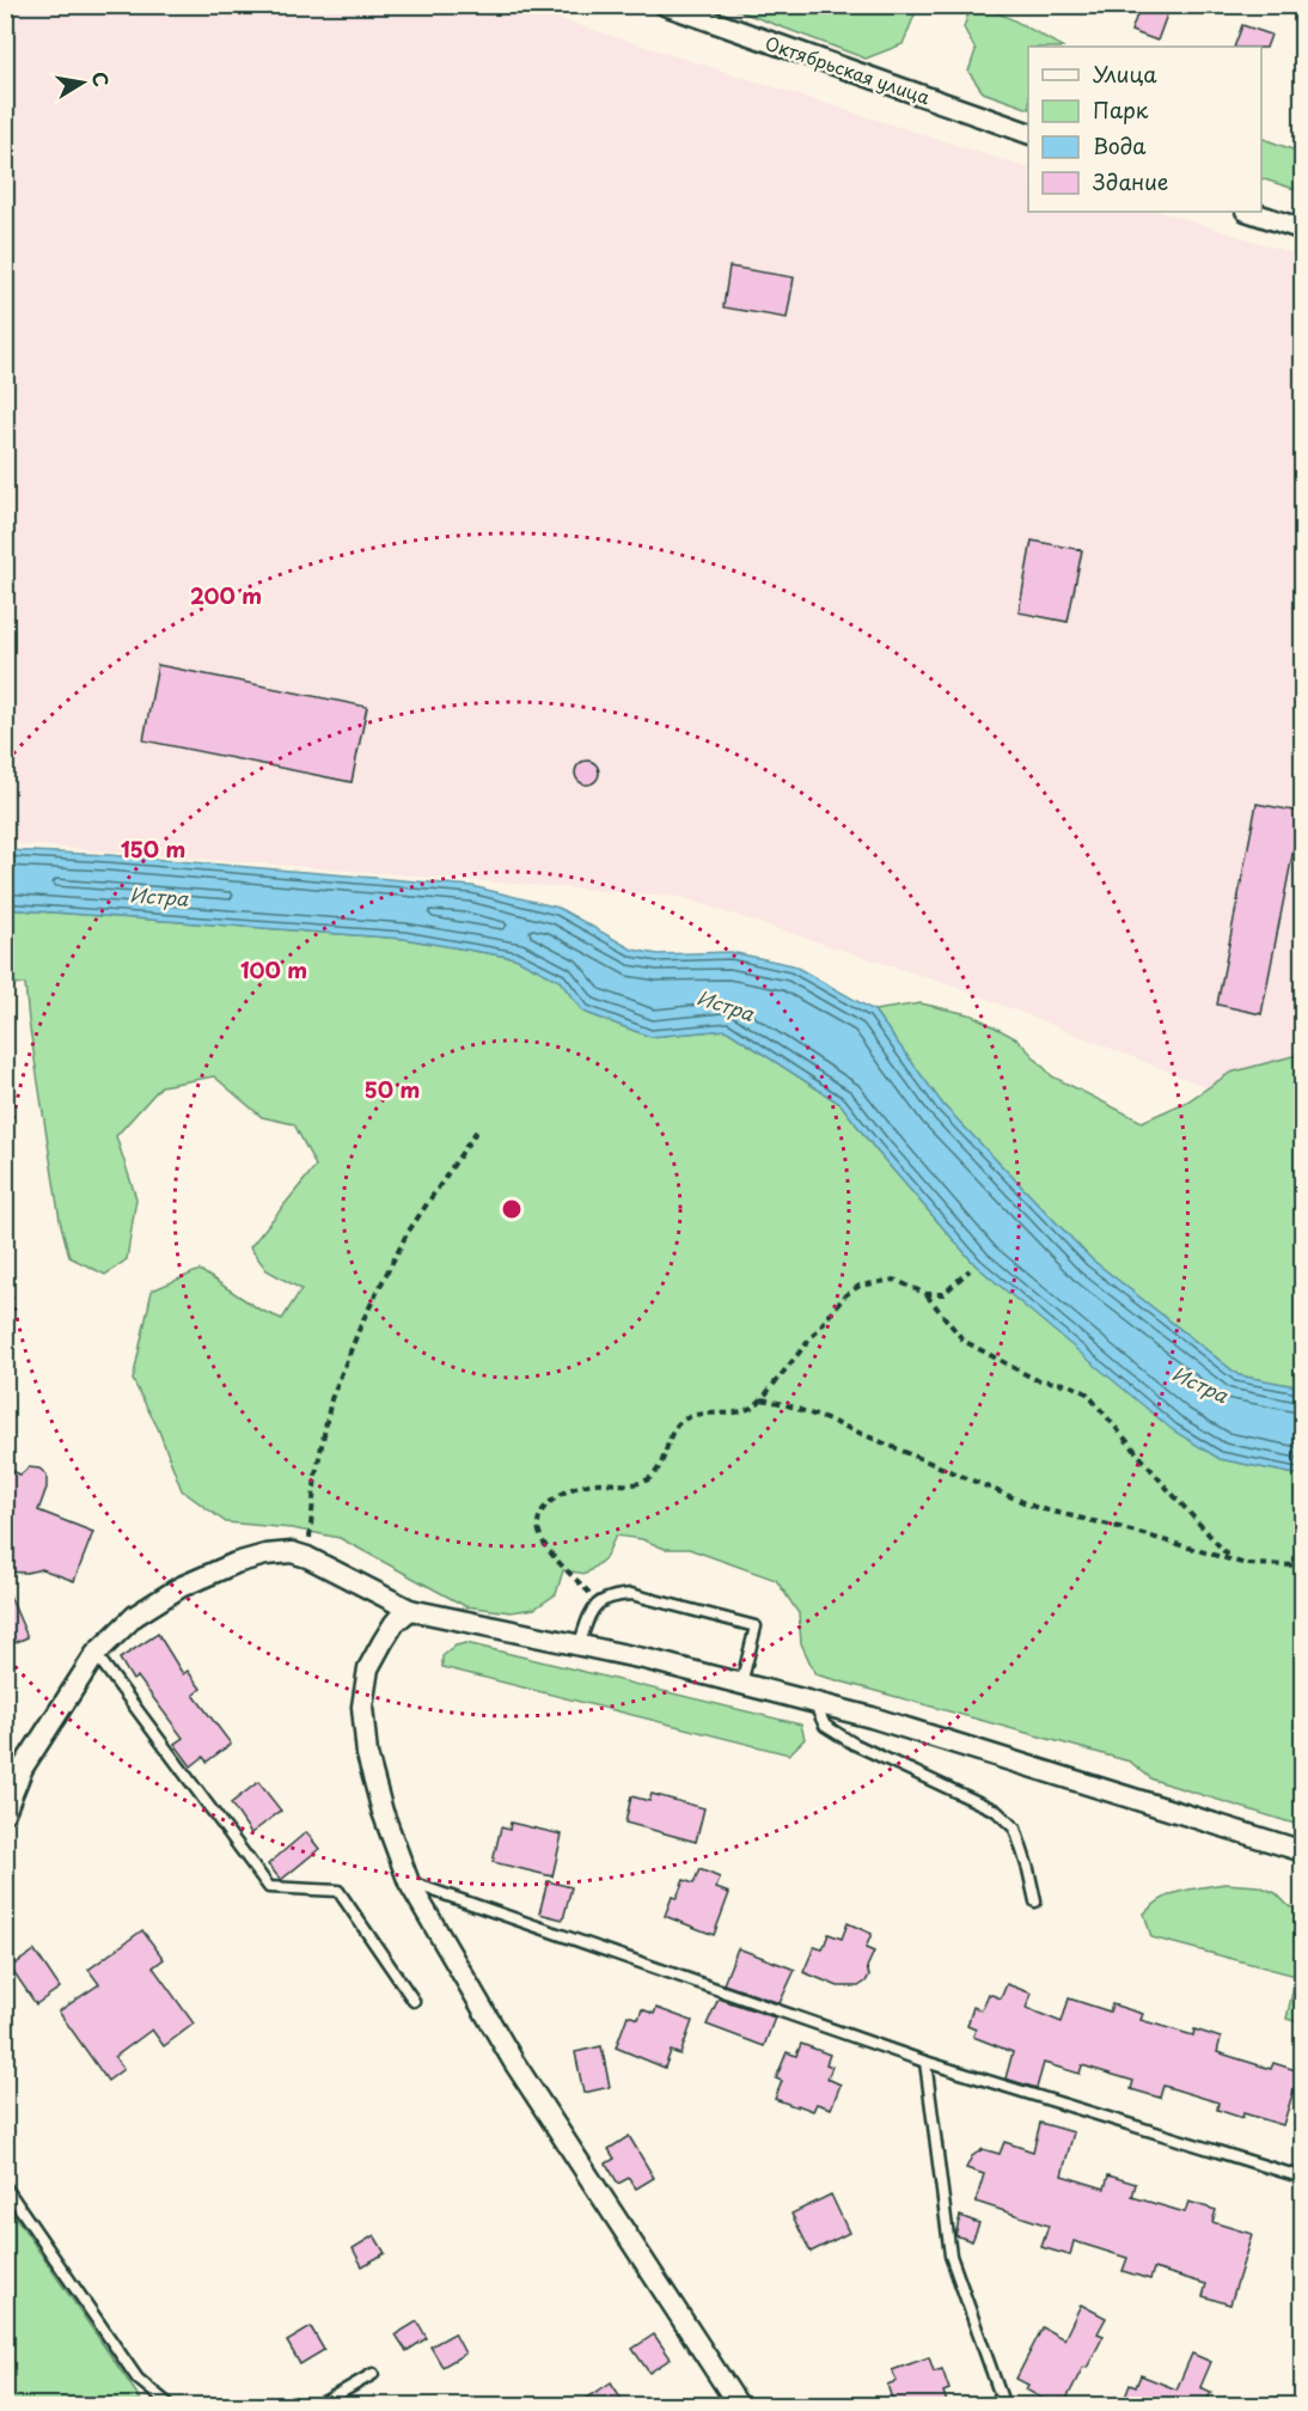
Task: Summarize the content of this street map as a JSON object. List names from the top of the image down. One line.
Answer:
{"streets":{"street":["Октябрьская улица"]},"water":["Истра"],"legend":["Улица","Парк","Вода","Здание"],"north":"right","rings":["200 m","150 m","100 m","50 m"]}
